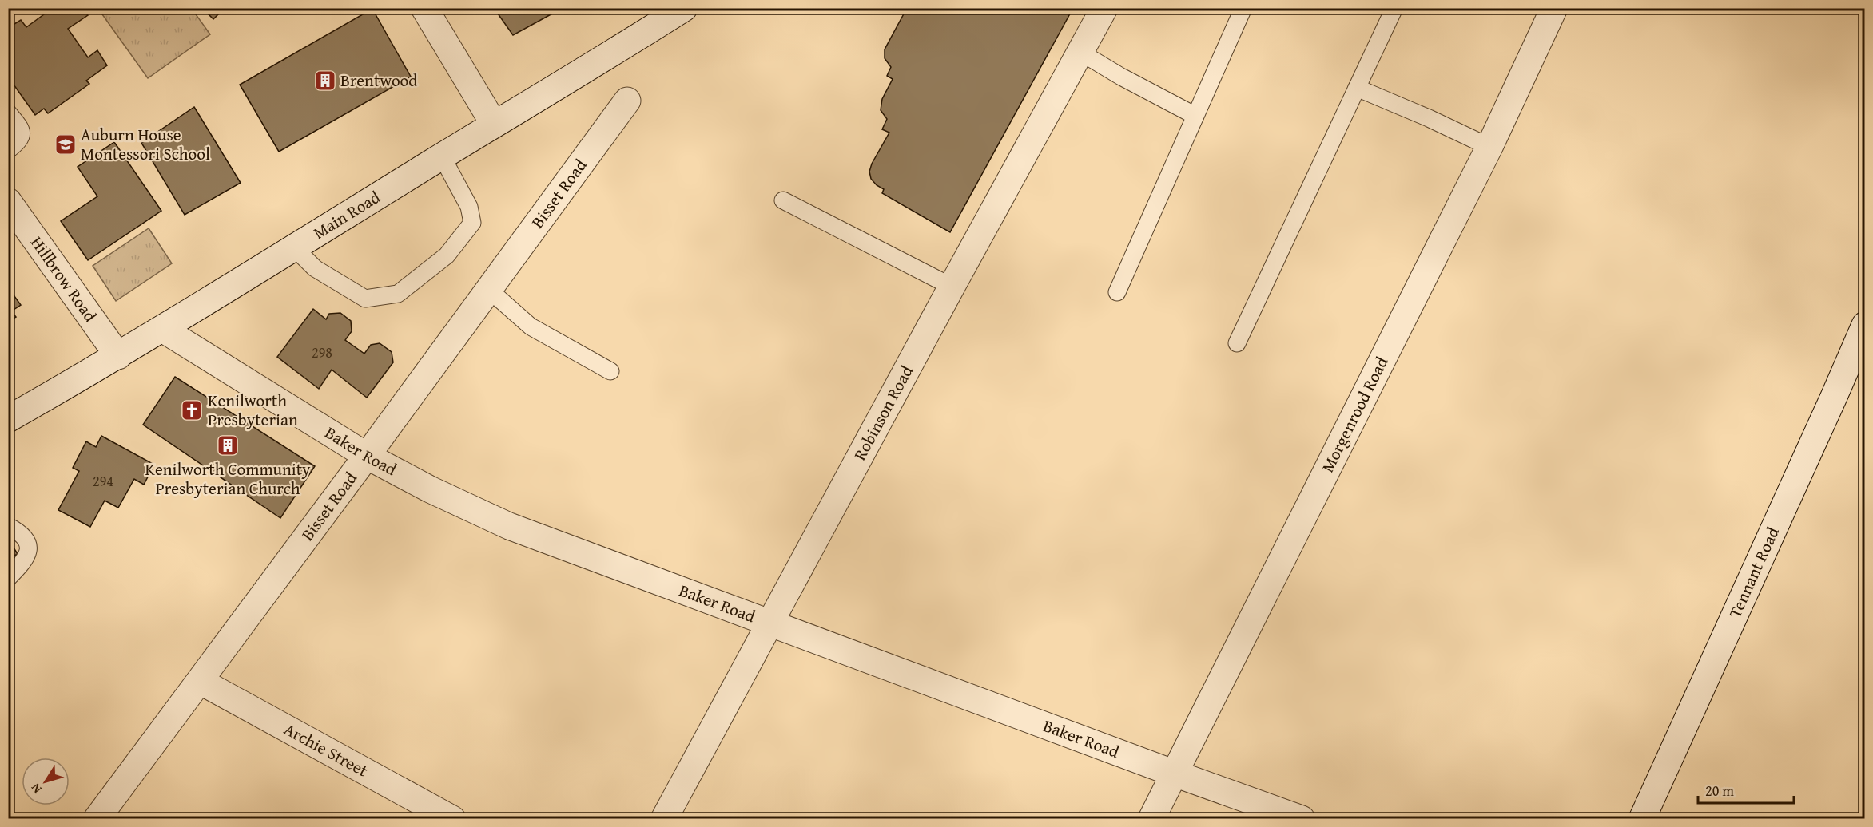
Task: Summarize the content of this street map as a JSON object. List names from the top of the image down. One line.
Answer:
{"streets":{"street":["Bisset Road","Main Road","Hillbrow Road","Robinson Road","Morgenrood Road","Baker Road","Tennant Road","Archie Street"]},"crossings":[["Bisset Road","Baker Road"],["Bisset Road","Archie Street"],["Main Road","Hillbrow Road"],["Main Road","Baker Road"],["Robinson Road","Baker Road"],["Morgenrood Road","Baker Road"]],"places":{"building":["Brentwood","Kenilworth Community Presbyterian Church"],"school or university":["Auburn House Montessori School"],"church":["Kenilworth Presbyterian"]},"house_numbers":["298","294"],"scale_bar":"20 m","north":"bottom left"}
